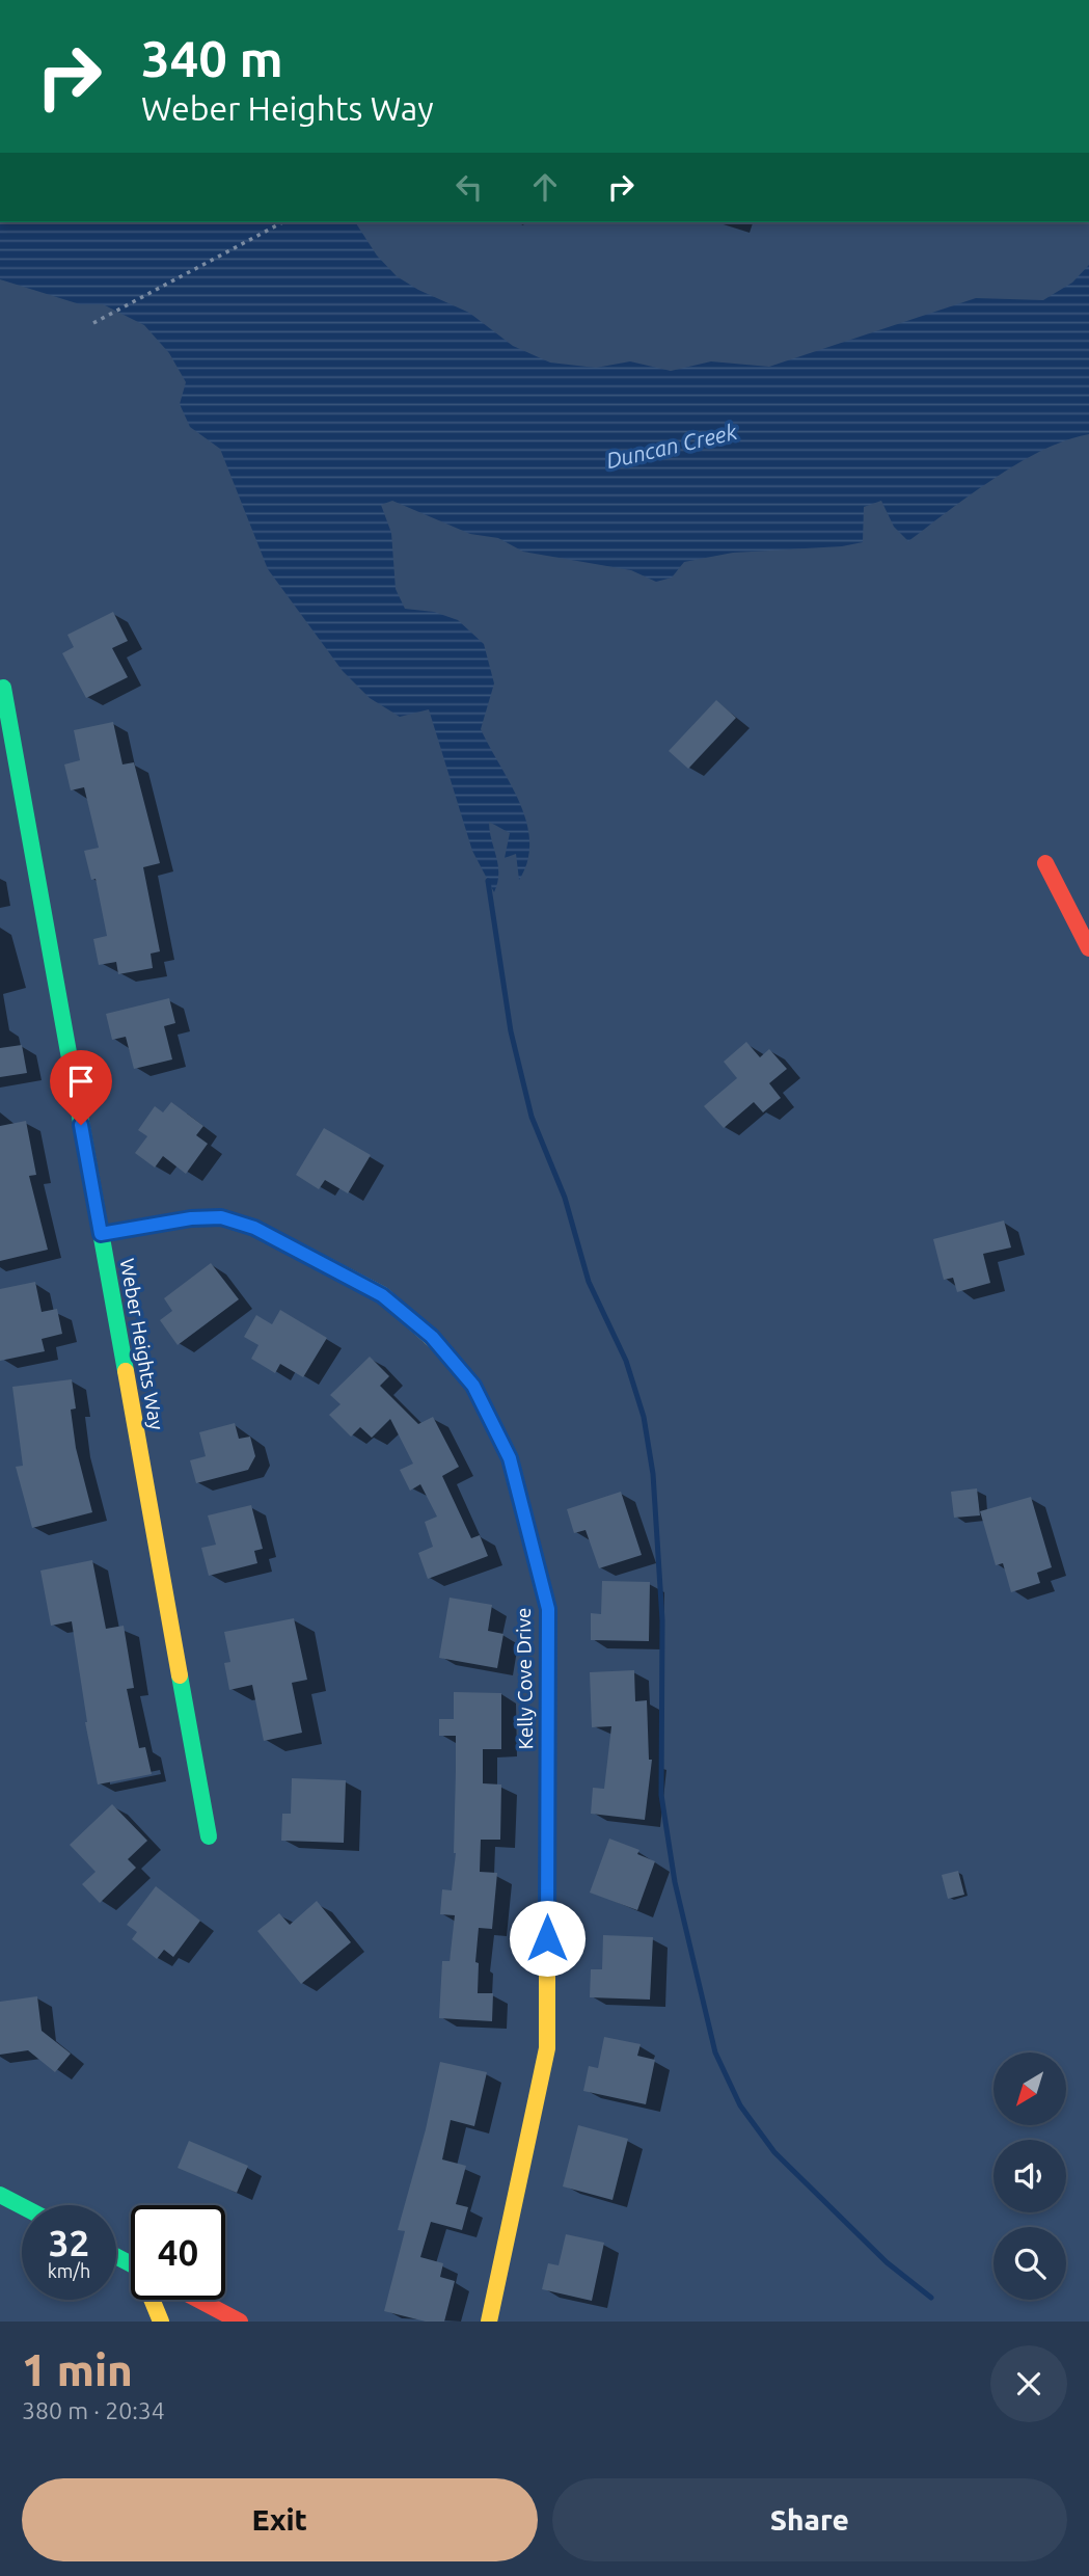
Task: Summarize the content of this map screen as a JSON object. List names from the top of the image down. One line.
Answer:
{"streets":{"street":["Weber Heights Way","Kelly Cove Drive"]},"crossings":[["Weber Heights Way","Kelly Cove Drive"]],"water":["Duncan Creek"],"north":"bottom left","page":{"turn":["340 m","Weber Heights Way"],"speed":"32 km/h","limit":"40","heading":["1 min","380 m · 20:34"],"buttons":["Exit","Share"]}}
